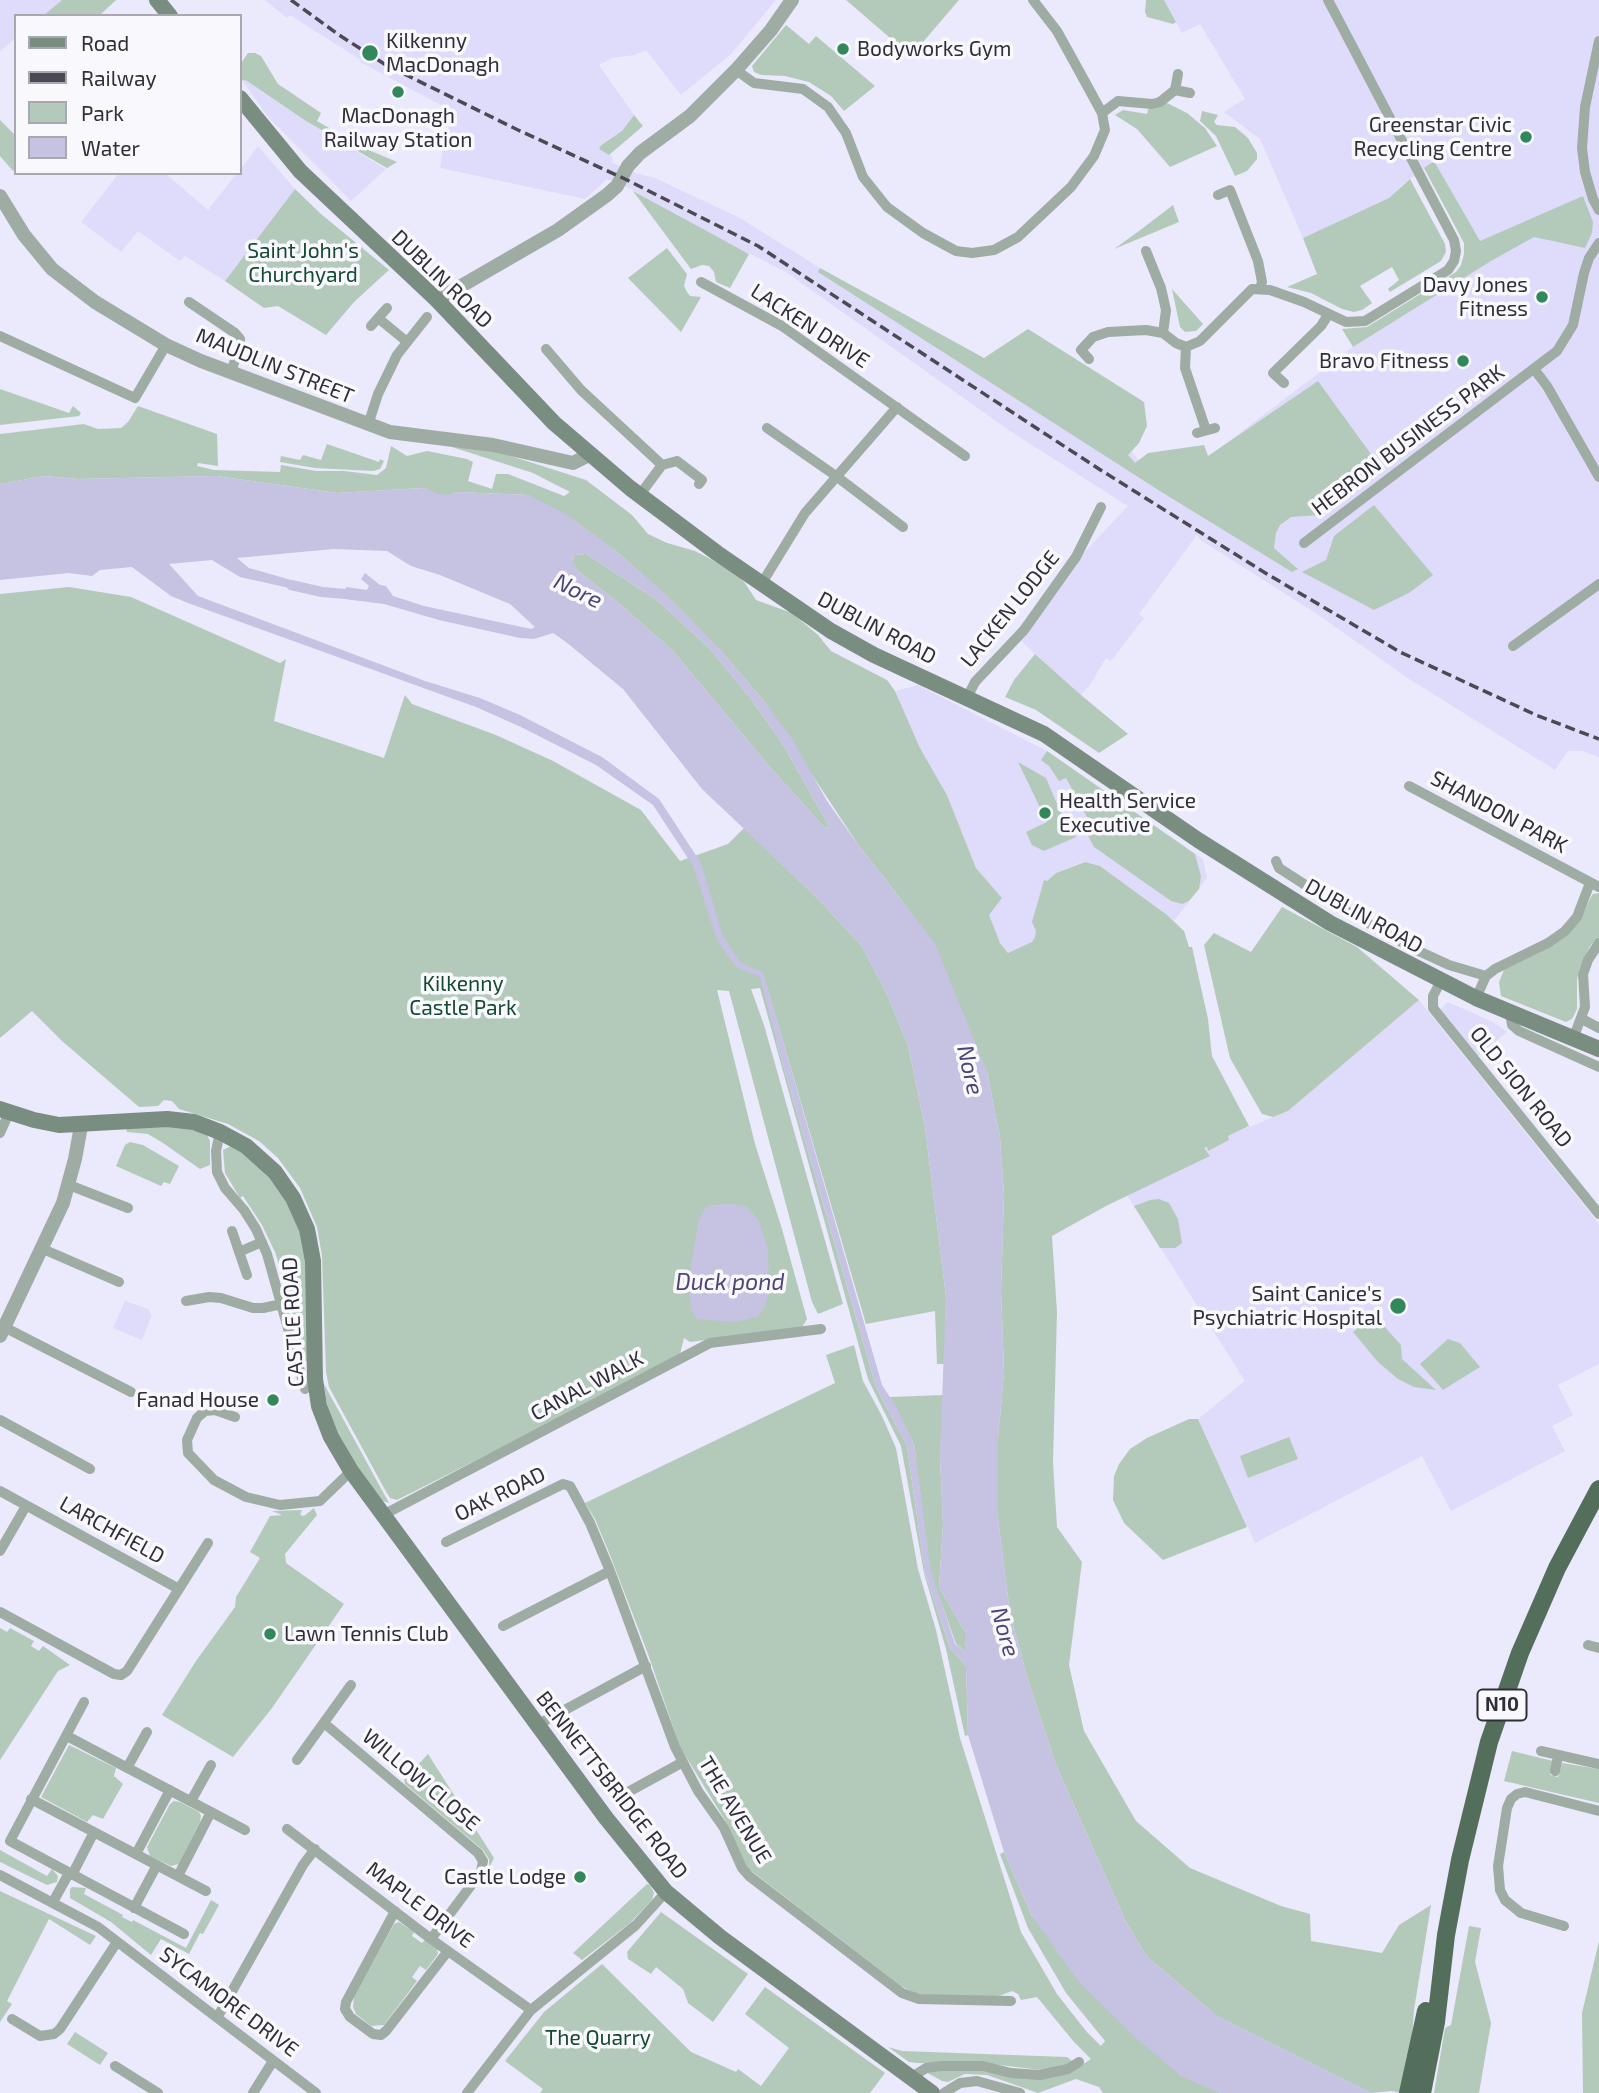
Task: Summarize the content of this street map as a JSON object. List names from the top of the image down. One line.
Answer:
{"streets":{"highway":["N10"],"main road":["DUBLIN ROAD","CASTLE ROAD","BENNETTSBRIDGE ROAD"],"street":["LACKEN DRIVE","MAUDLIN STREET","HEBRON BUSINESS PARK","LACKEN LODGE","SHANDON PARK","OLD SION ROAD","CANAL WALK","OAK ROAD","LARCHFIELD","WILLOW CLOSE","THE AVENUE","MAPLE DRIVE","SYCAMORE DRIVE"]},"crossings":[["DUBLIN ROAD","MAUDLIN STREET"],["DUBLIN ROAD","LACKEN LODGE"],["DUBLIN ROAD","OLD SION ROAD"],["CASTLE ROAD","BENNETTSBRIDGE ROAD"],["CANAL WALK","BENNETTSBRIDGE ROAD"],["OAK ROAD","THE AVENUE"],["WILLOW CLOSE","MAPLE DRIVE"]],"water":["Nore","Duck pond"],"parks":["Saint John's Churchyard","Kilkenny Castle Park","The Quarry"],"places":["Bodyworks Gym","Kilkenny MacDonagh","MacDonagh Railway Station","Greenstar Civic Recycling Centre","Davy Jones Fitness","Bravo Fitness","Health Service Executive","Saint Canice's Psychiatric Hospital","Fanad House","Lawn Tennis Club","Castle Lodge"],"legend":["Road","Railway","Park","Water"]}
